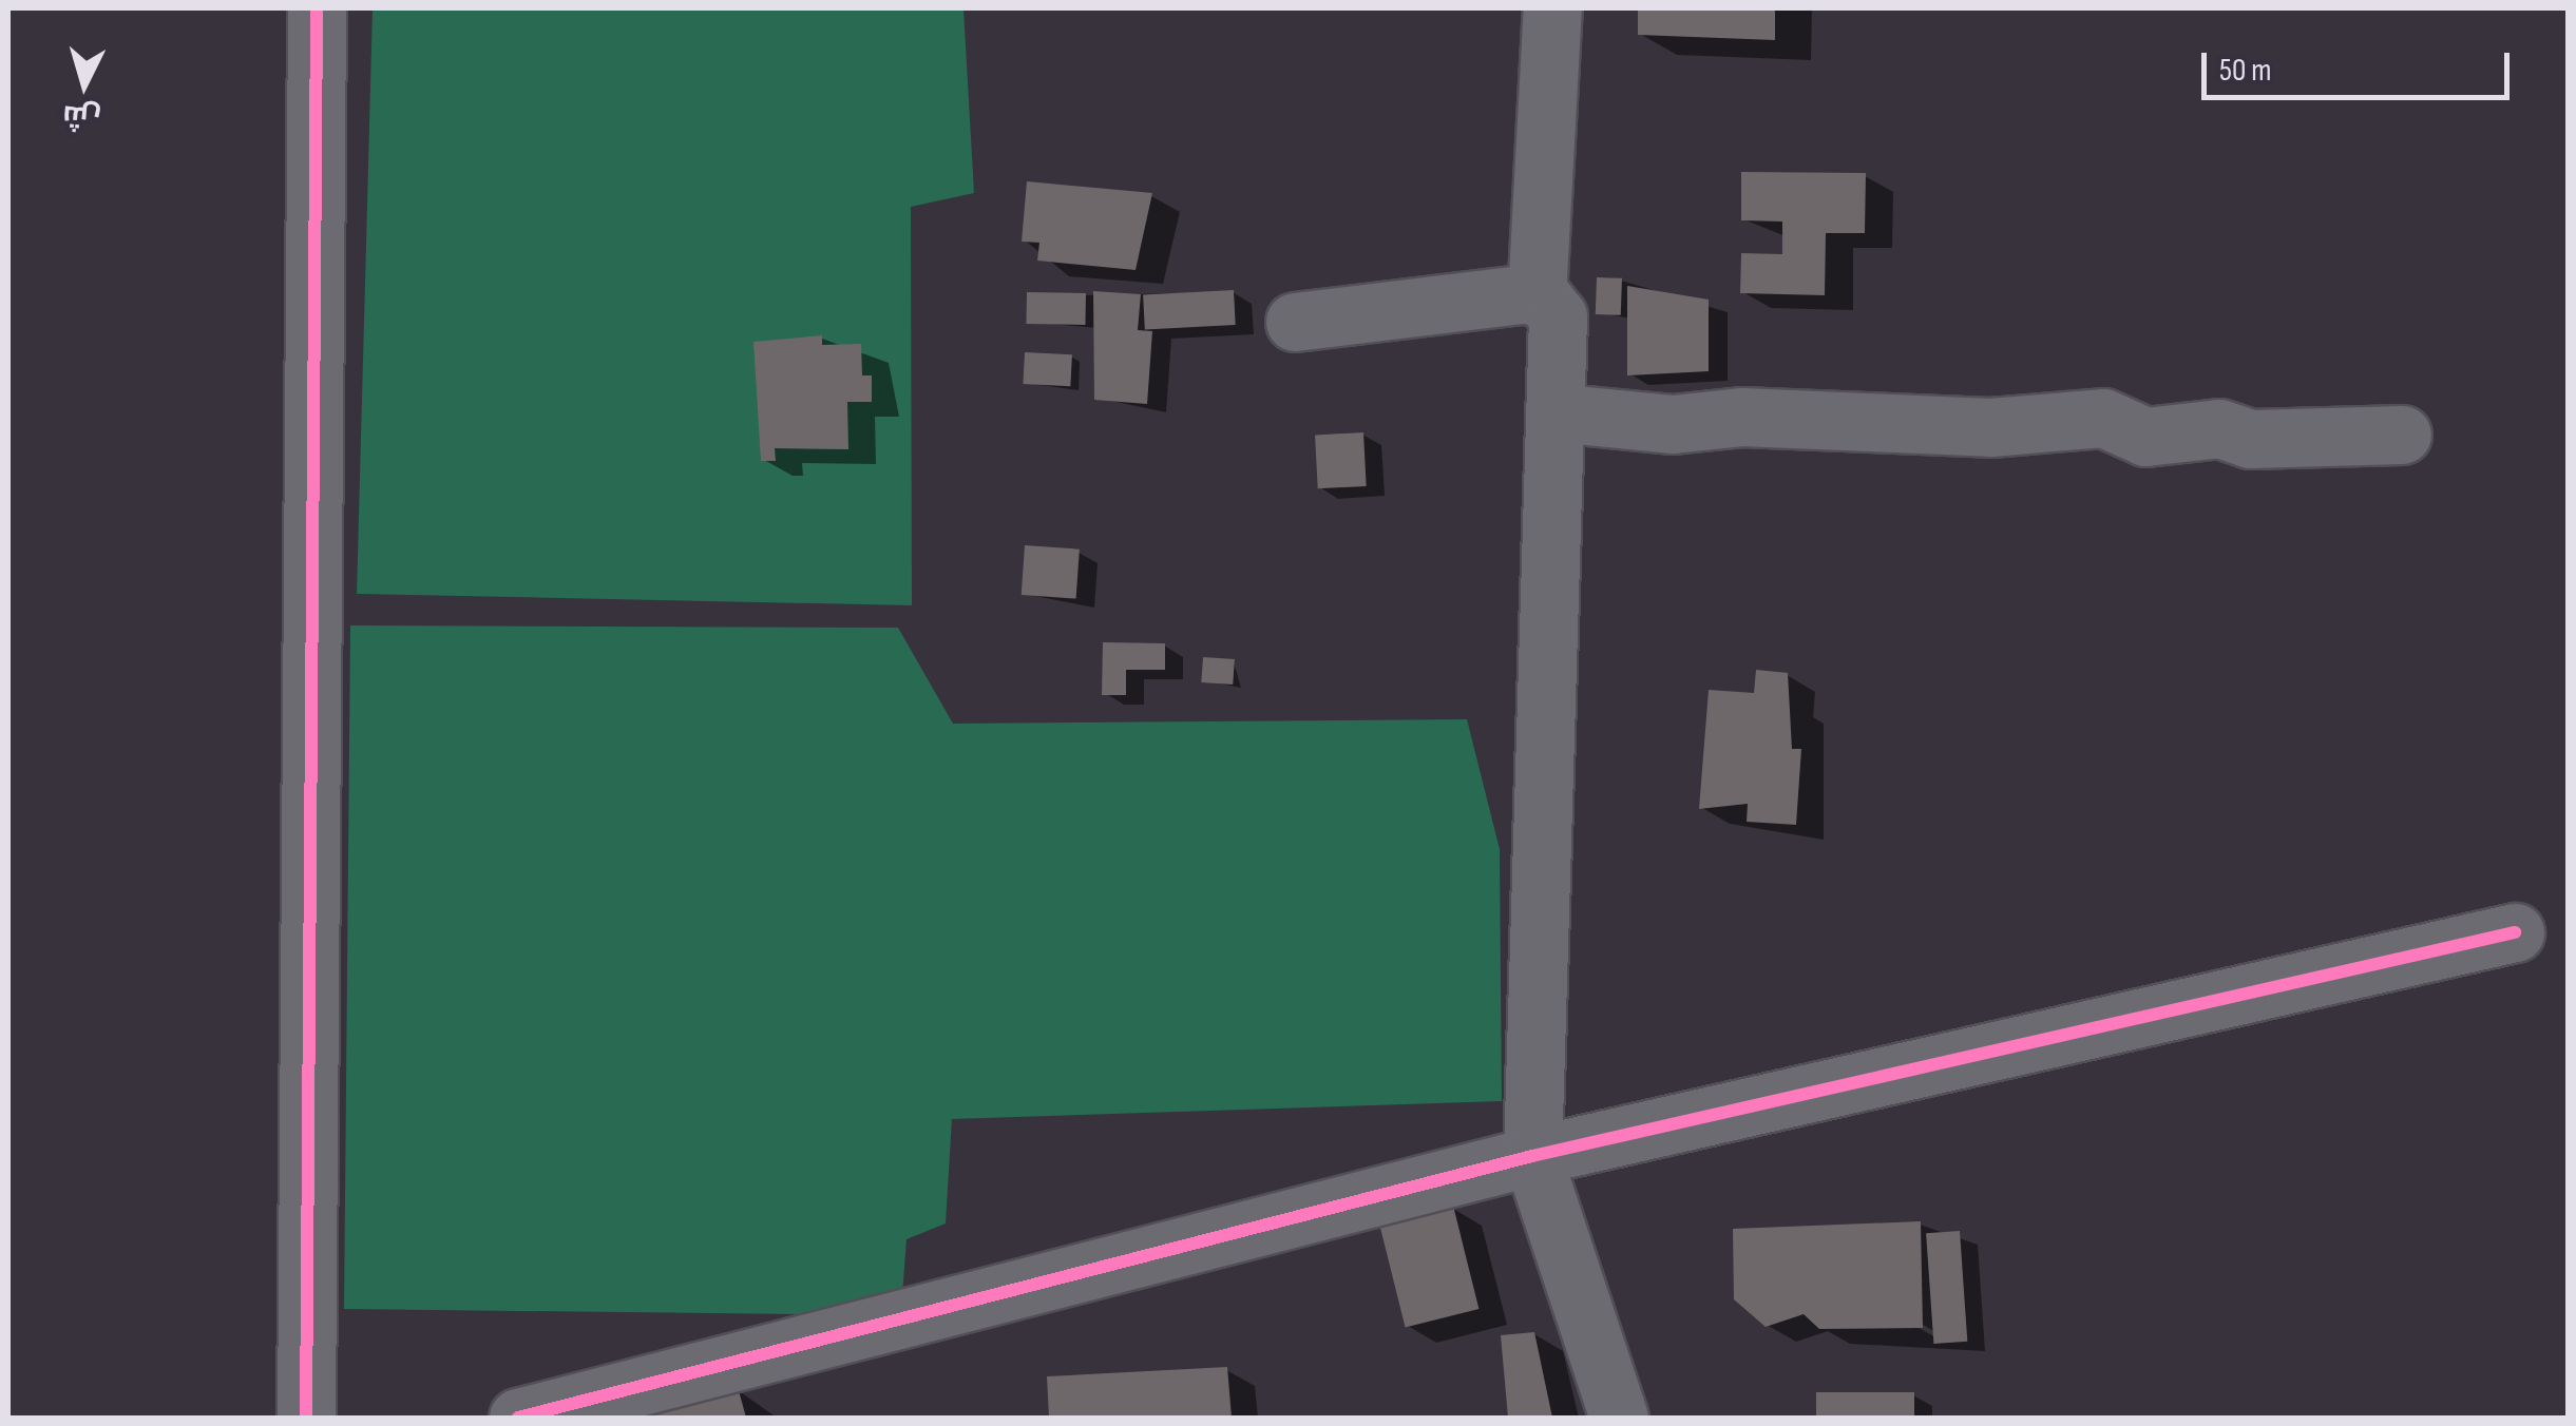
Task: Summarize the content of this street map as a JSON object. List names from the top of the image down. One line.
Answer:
{"scale_bar":"50 m","north":"bottom"}
